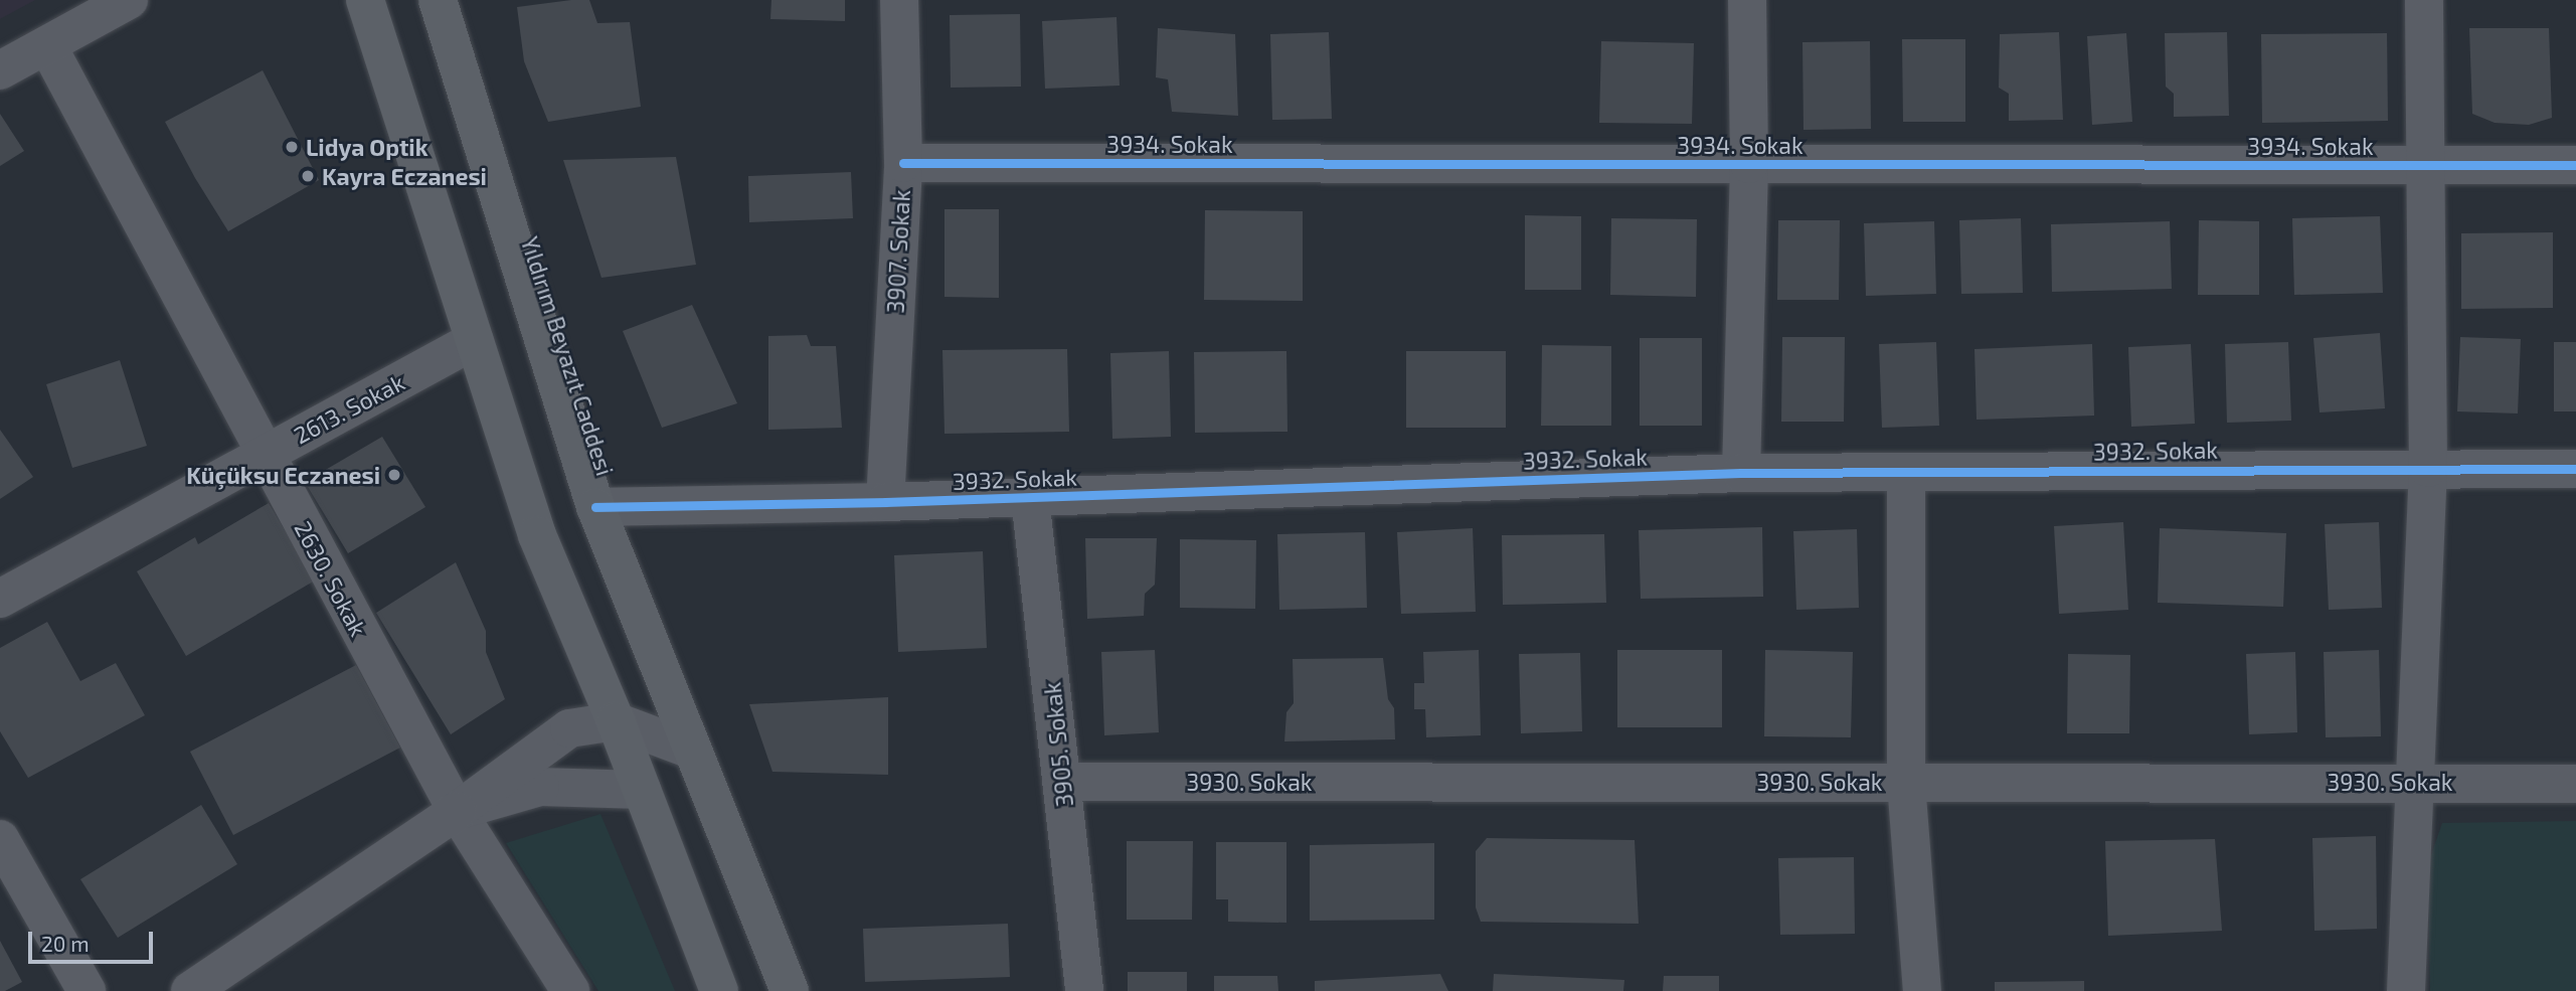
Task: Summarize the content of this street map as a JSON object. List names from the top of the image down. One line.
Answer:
{"streets":{"main road":["Yıldırım Beyazıt Caddesi"],"street":["3934. Sokak","3907. Sokak","2613. Sokak","3932. Sokak","2630. Sokak","3905. Sokak","3930. Sokak"]},"crossings":[["3934. Sokak","3907. Sokak"],["3907. Sokak","3932. Sokak"],["Yıldırım Beyazıt Caddesi","3932. Sokak"],["2613. Sokak","2630. Sokak"],["3932. Sokak","3905. Sokak"],["3905. Sokak","3930. Sokak"]],"places":["Lidya Optik","Kayra Eczanesi","Küçüksu Eczanesi"],"scale_bar":"20 m"}
